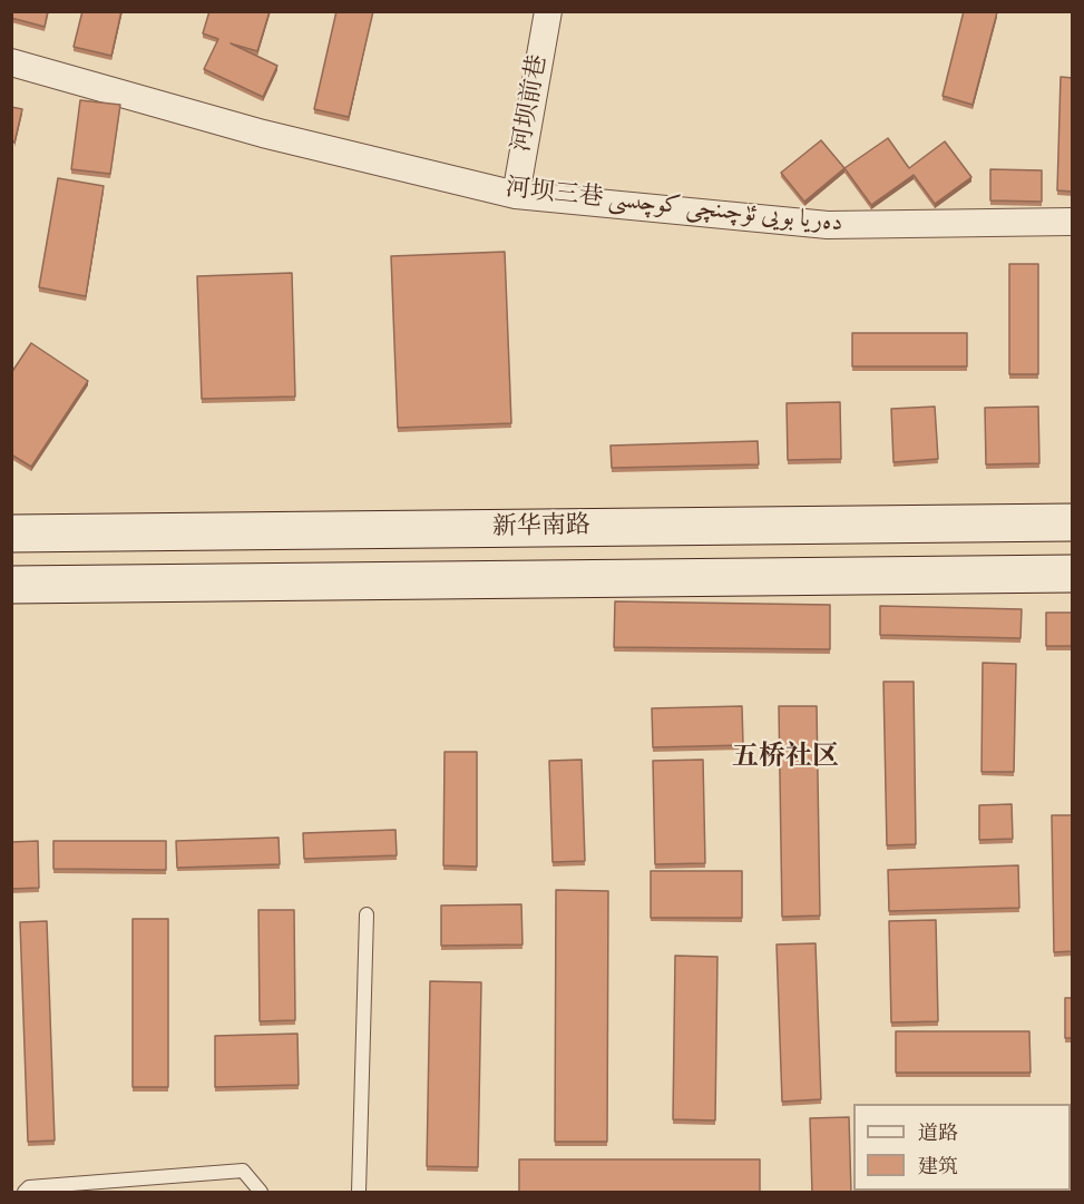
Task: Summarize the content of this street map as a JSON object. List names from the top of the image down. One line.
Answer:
{"streets":{"main road":["新华南路"],"street":["河坝前巷","河坝三巷 دەريا بويى ئۈچىنچى كوچىسى"]},"crossings":[["河坝前巷","河坝三巷 دەريا بويى ئۈچىنچى كوچىسى"]],"districts":["五桥社区"],"legend":["道路","建筑"]}
